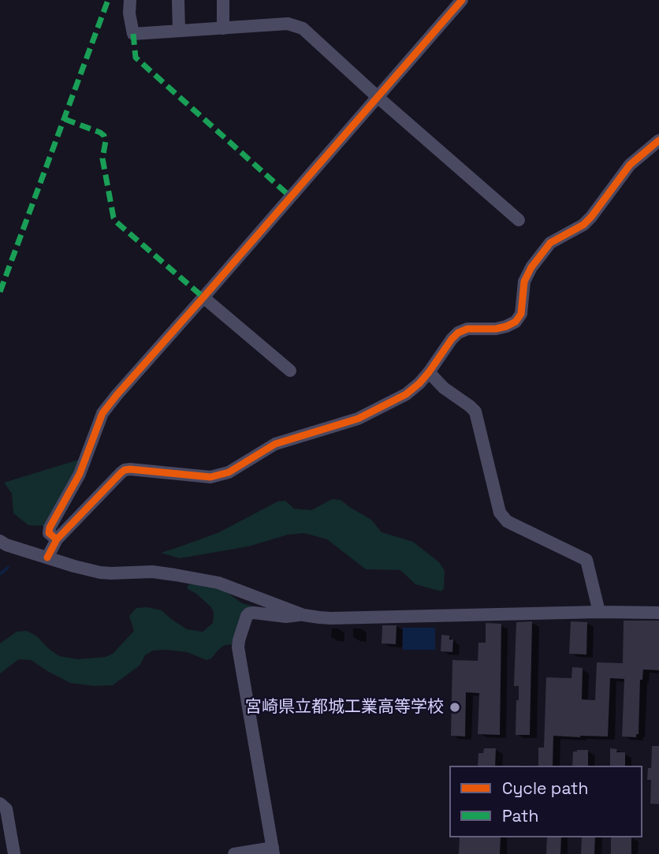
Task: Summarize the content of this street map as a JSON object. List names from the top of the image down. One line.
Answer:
{"places":["宮崎県立都城工業高等学校"],"legend":["Cycle path","Path"]}
